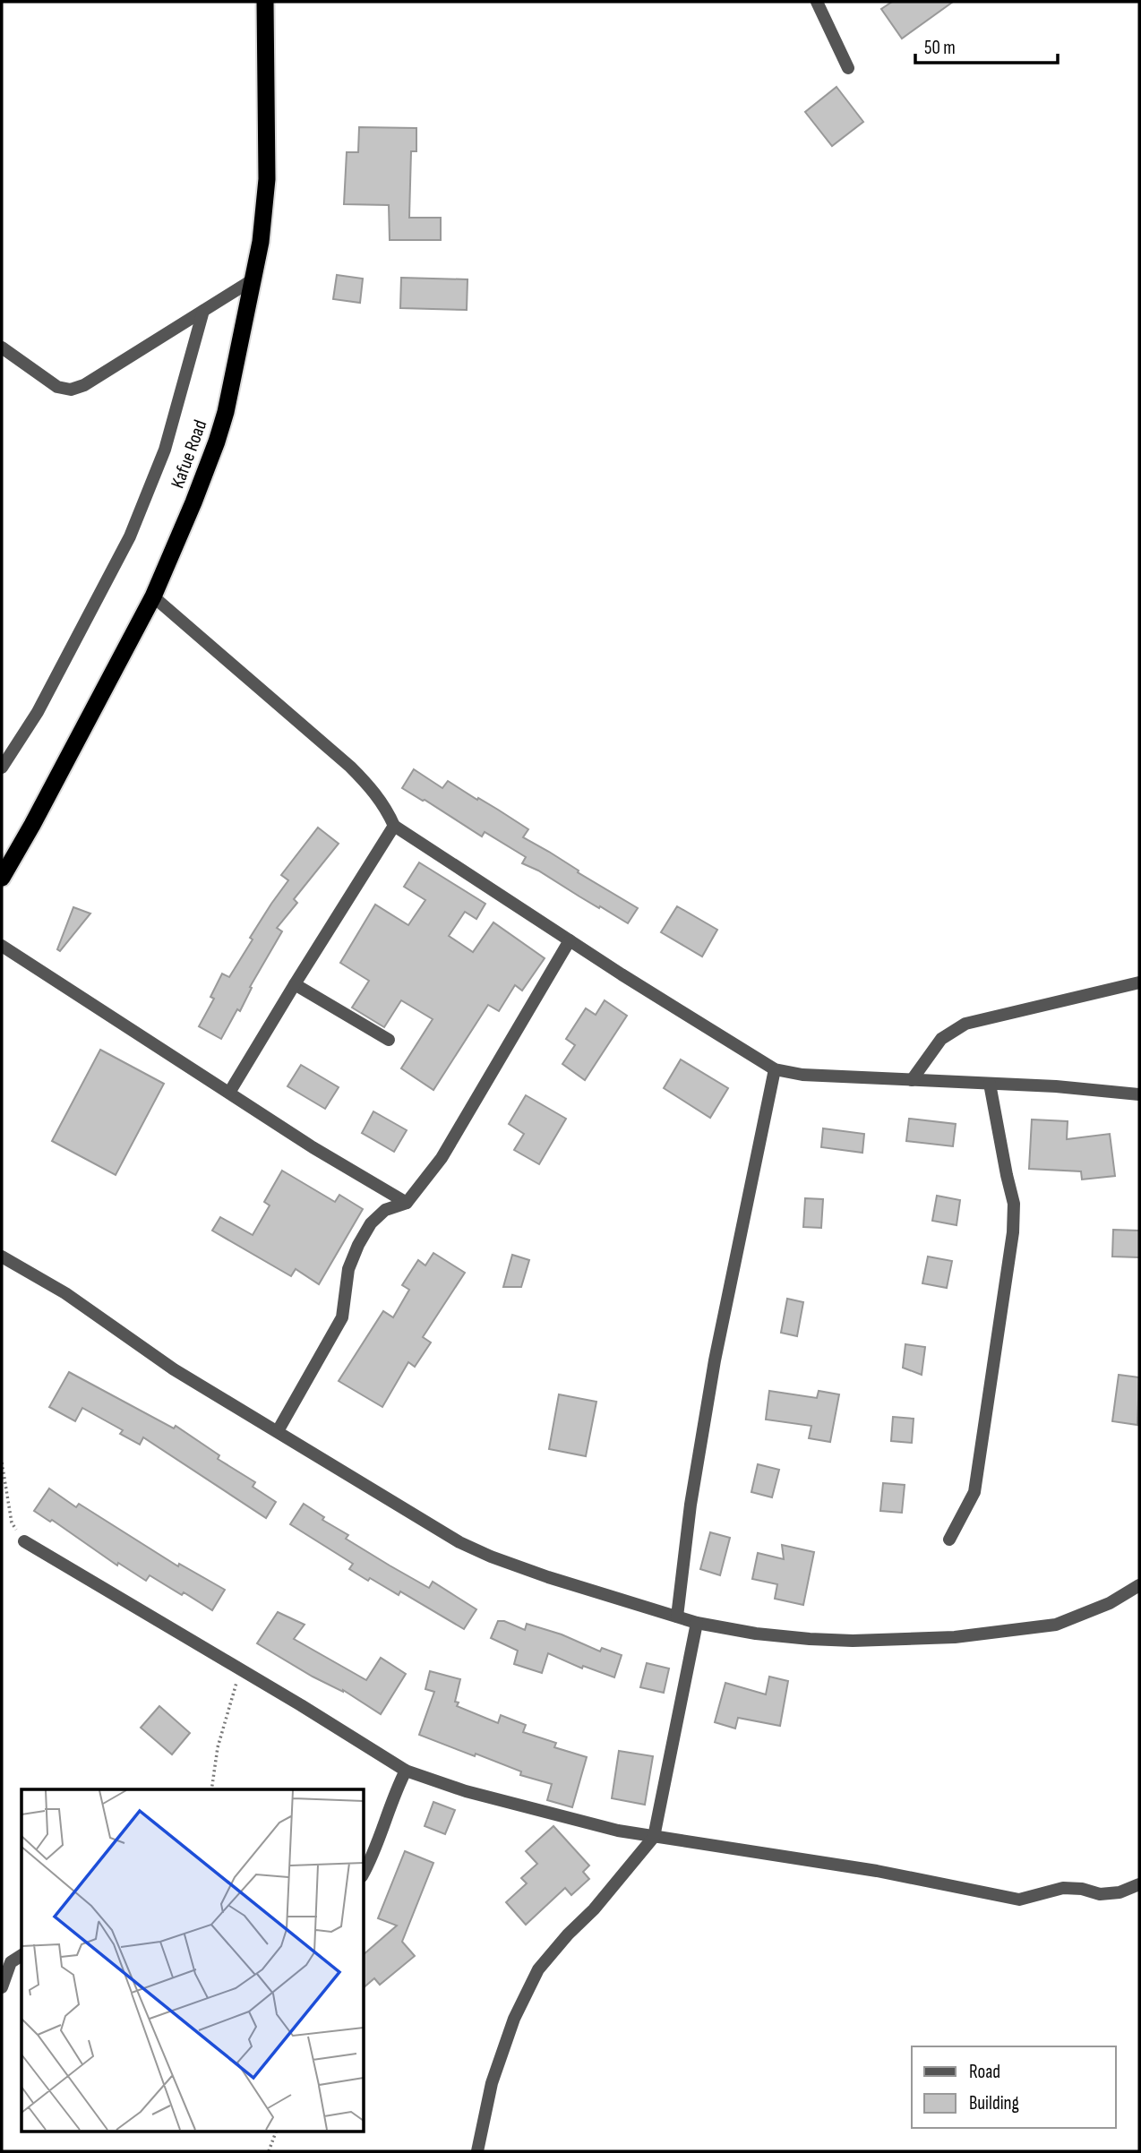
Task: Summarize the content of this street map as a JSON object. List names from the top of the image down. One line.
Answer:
{"streets":{"highway":["Kafue Road"]},"legend":["Road","Building"],"scale_bar":"50 m"}
